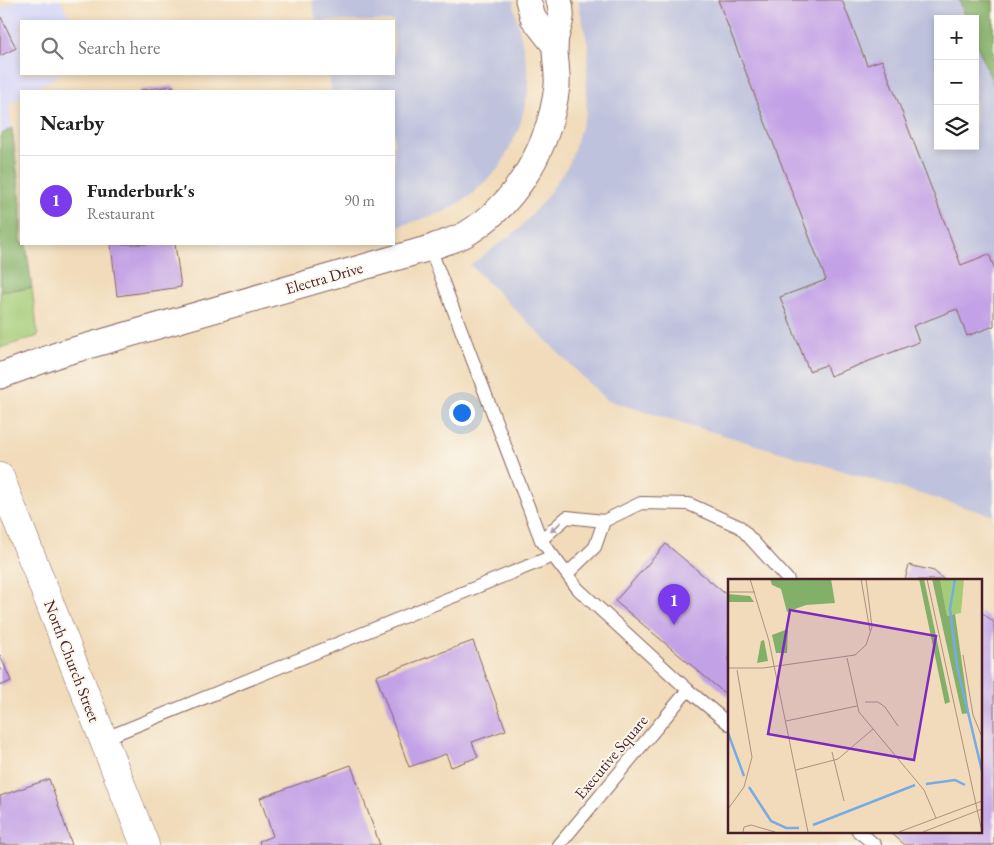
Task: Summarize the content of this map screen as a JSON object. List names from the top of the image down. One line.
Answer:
{"streets":{"main road":["North Church Street"],"street":["Electra Drive"],"lane":["Executive Square"]},"page":{"map_buttons":["+","−"],"search":"Search here","heading":"Nearby","list":[{"mark":"1","name":"Funderburk's","note":"Restaurant","value":"90 m"}],"pins":"1"}}
